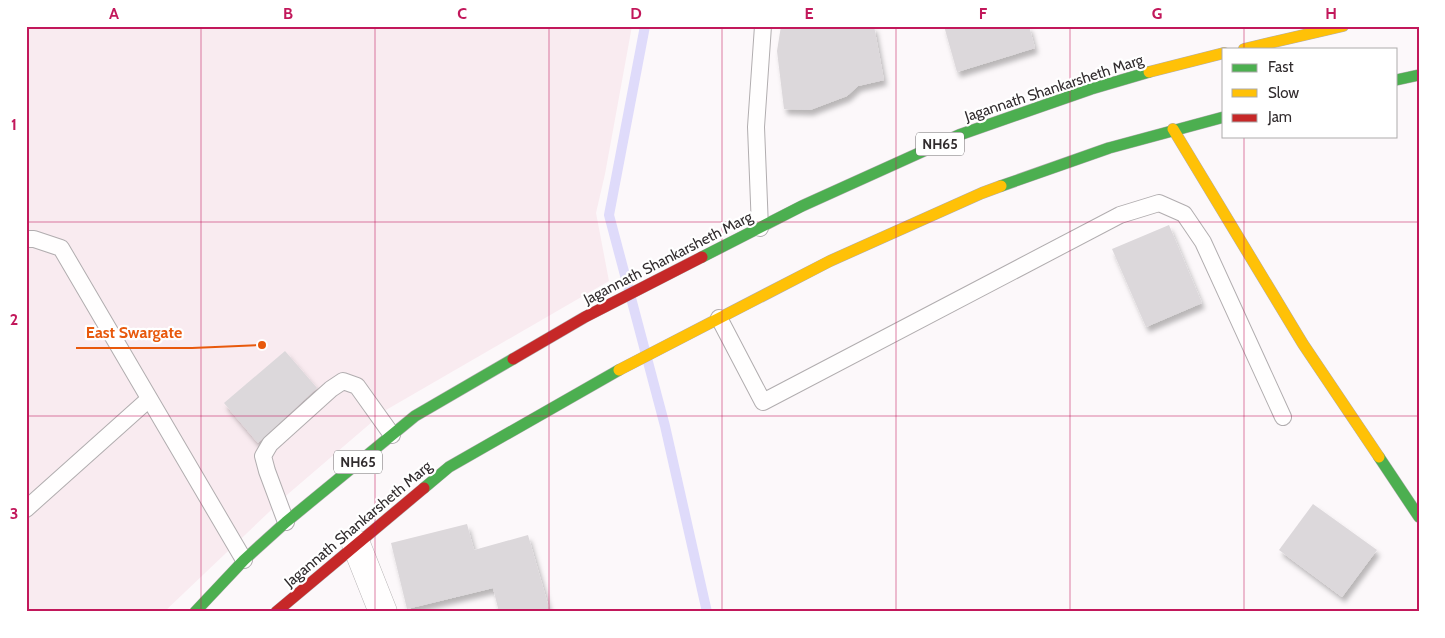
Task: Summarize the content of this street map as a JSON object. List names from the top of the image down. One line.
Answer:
{"streets":{"main road":["Jagannath Shankarsheth Marg","NH65"]},"places":["East Swargate"],"legend":["Fast","Slow","Jam"],"grid":{"columns":["A","B","C","D","E","F","G","H"],"rows":["1","2","3"]}}
